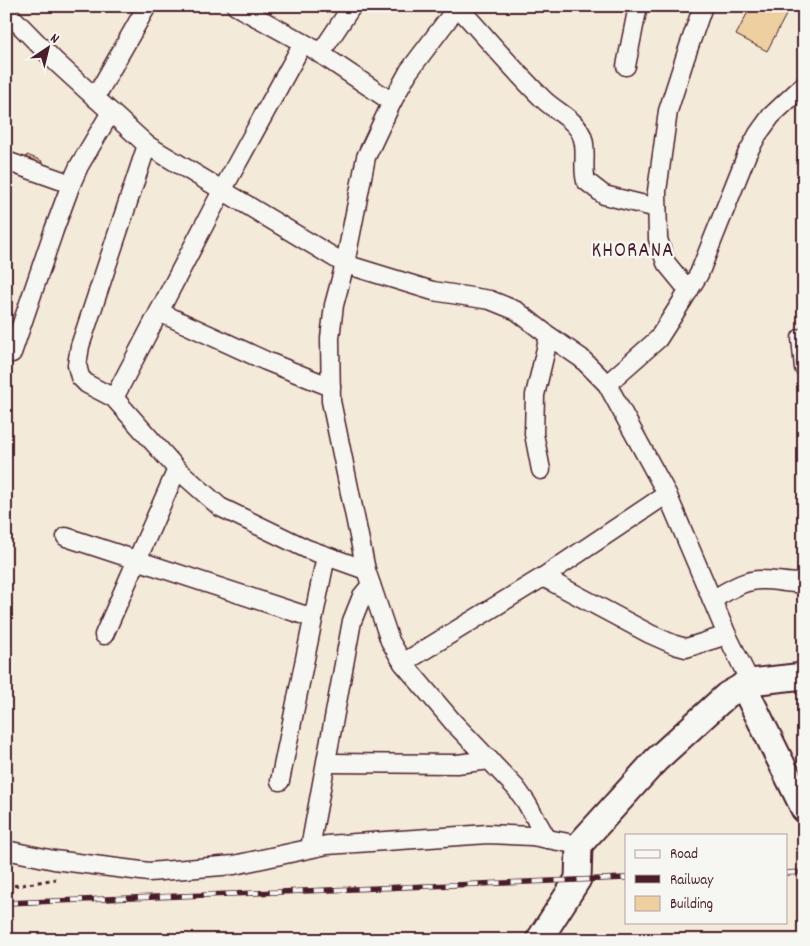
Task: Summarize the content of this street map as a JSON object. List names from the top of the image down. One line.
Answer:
{"districts":["KHORANA"],"legend":["Road","Railway","Building"],"north":"top right"}
